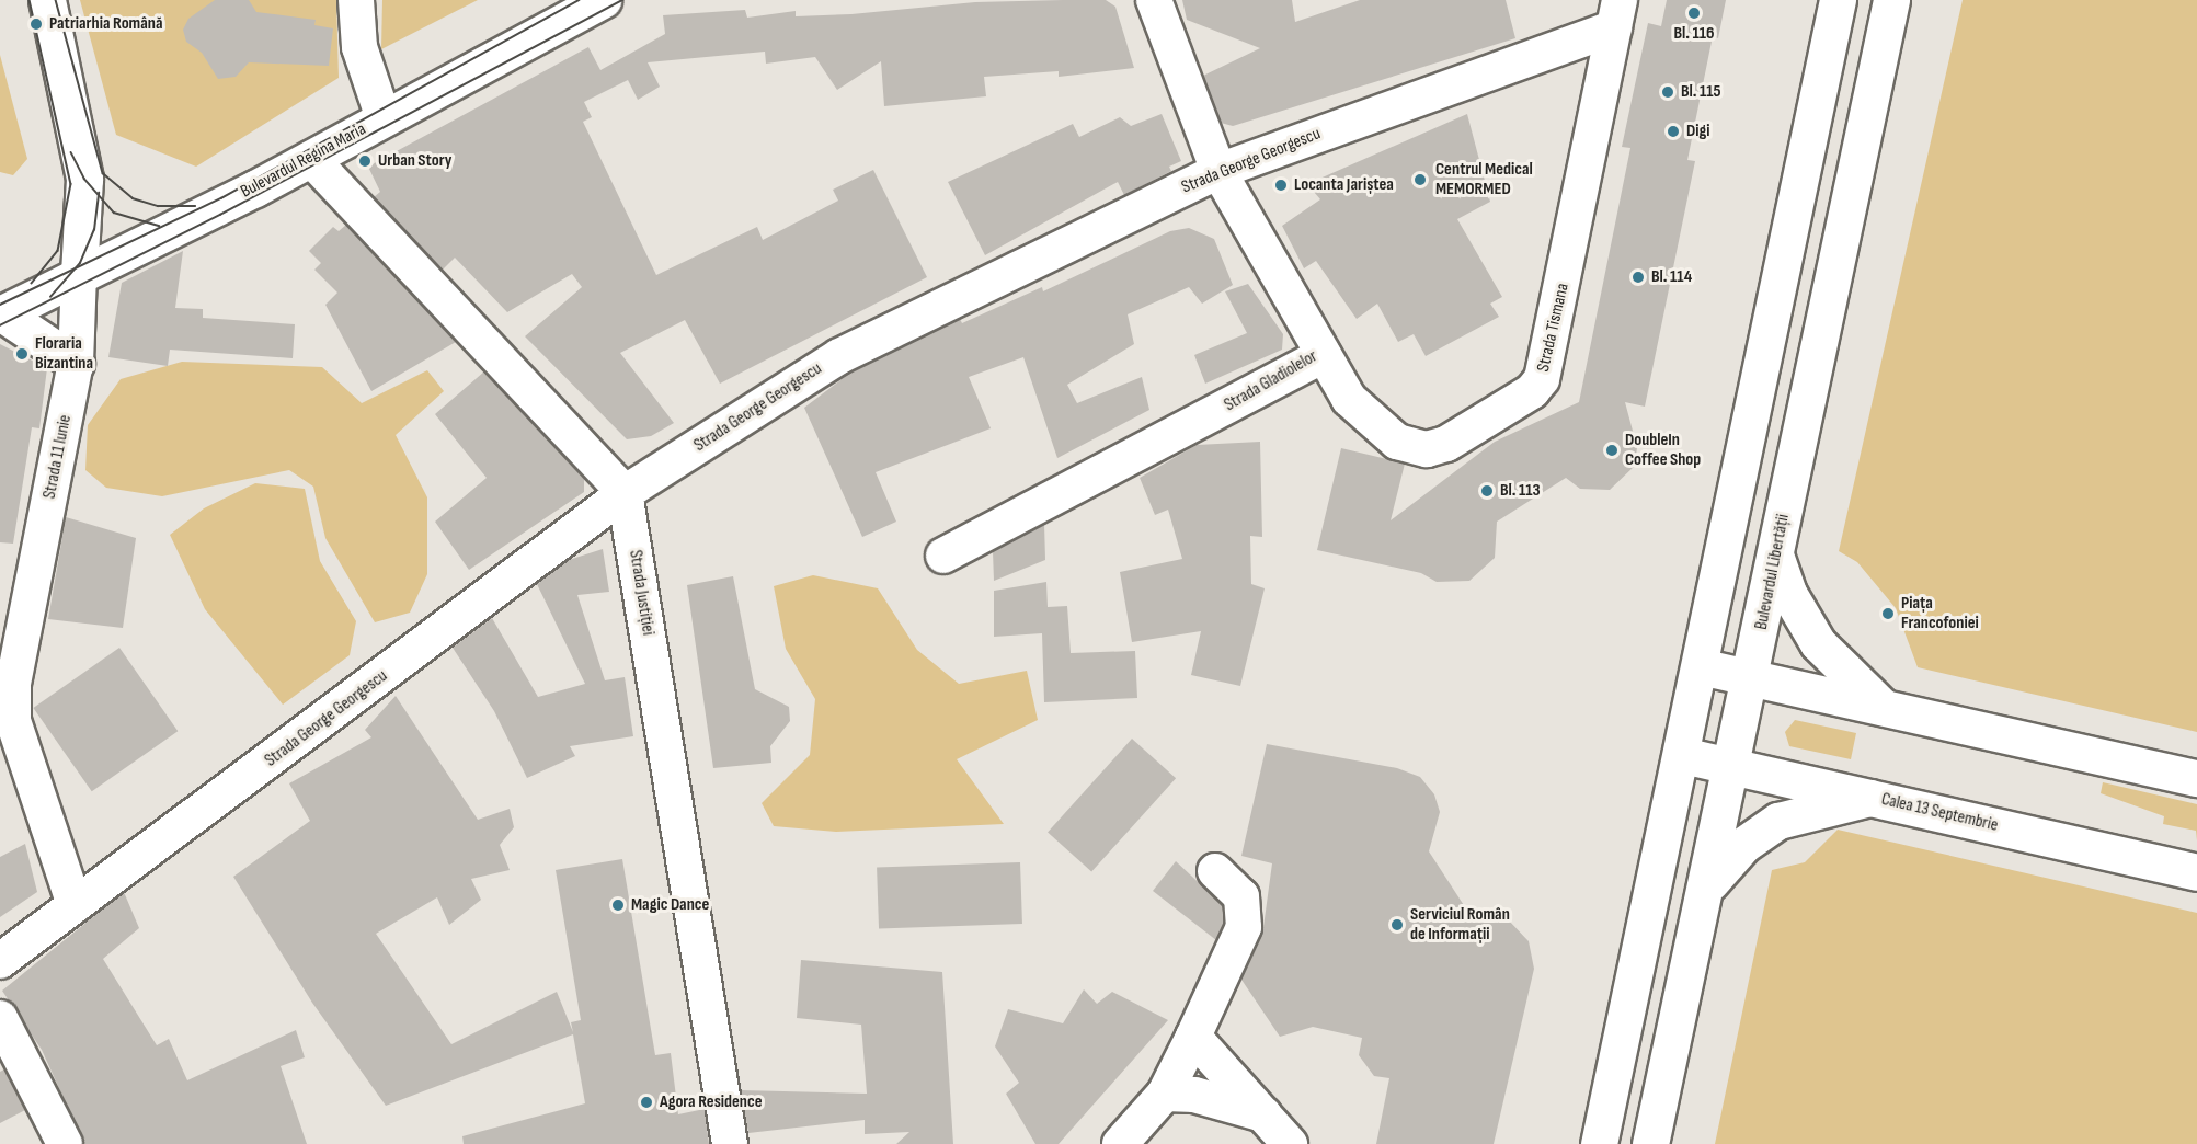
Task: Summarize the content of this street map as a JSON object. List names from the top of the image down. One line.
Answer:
{"streets":{"main road":["Bulevardul Regina Maria","Strada 11 Iunie","Bulevardul Libertății","Calea 13 Septembrie"],"street":["Strada George Georgescu","Strada Tismana","Strada Gladiolelor","Strada Justiției"]},"crossings":[["Bulevardul Regina Maria","Strada 11 Iunie"],["Strada George Georgescu","Strada Tismana"],["Strada George Georgescu","Strada Gladiolelor"],["Strada George Georgescu","Strada 11 Iunie"],["Strada George Georgescu","Strada Justiției"],["Strada Tismana","Strada Gladiolelor"],["Bulevardul Libertății","Calea 13 Septembrie"]],"places":["Bl. 116","Patriarhia Română","Bl. 115","Digi","Urban Story","Centrul Medical MEMORMED","Locanta Jariștea","Bl. 114","Floraria Bizantina","DoubleIn Coffee Shop","Bl. 113","Piața Francofoniei","Magic Dance","Serviciul Român de Informații","Agora Residence"]}
